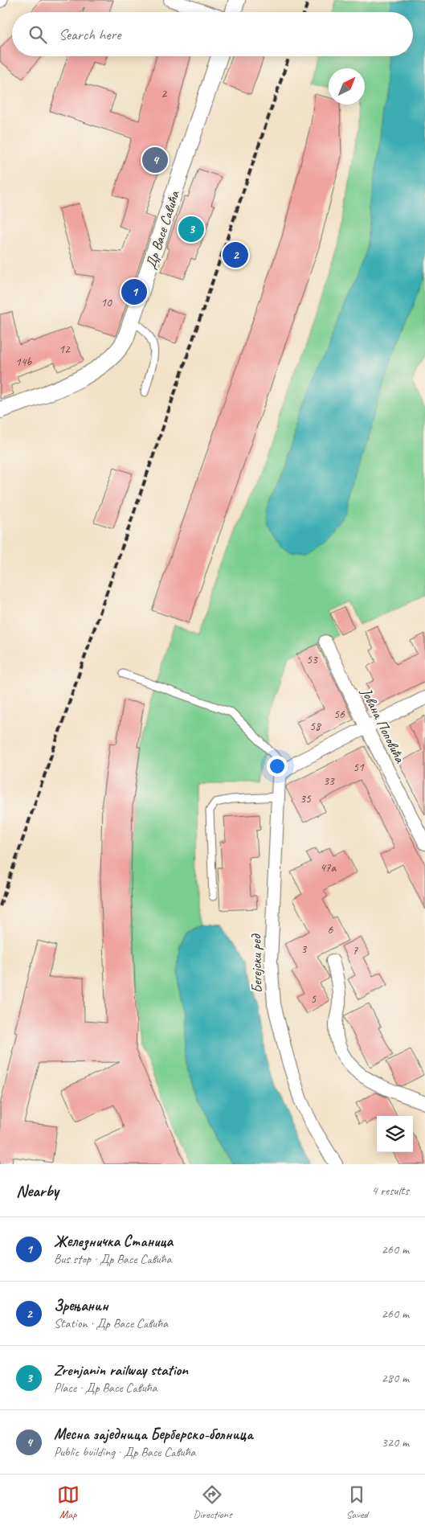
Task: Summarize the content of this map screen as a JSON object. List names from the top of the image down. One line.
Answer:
{"streets":{"street":["Др Васе Савића","Јована Поповића","Бегејски ред"]},"crossings":[["Јована Поповића","Бегејски ред"]],"house_numbers":["2","10","12","14b","53","56","58","51","33","35","47a","6","3","7","5"],"north":"top right","page":{"search":"Search here","pins":["4","3","2","1"],"heading":["Nearby","4 results"],"list":[{"mark":"1","name":"Железничка Станица","note":"Bus stop · Др Васе Савића","value":"260 m"},{"mark":"2","name":"Зрењанин","note":"Station · Др Васе Савића","value":"260 m"},{"mark":"3","name":"Zrenjanin railway station","note":"Place · Др Васе Савића","value":"280 m"},{"mark":"4","name":"Месна заједница Берберско-болница","note":"Public building · Др Васе Савића","value":"320 m"}],"nav":["Map","Directions","Saved"]}}
